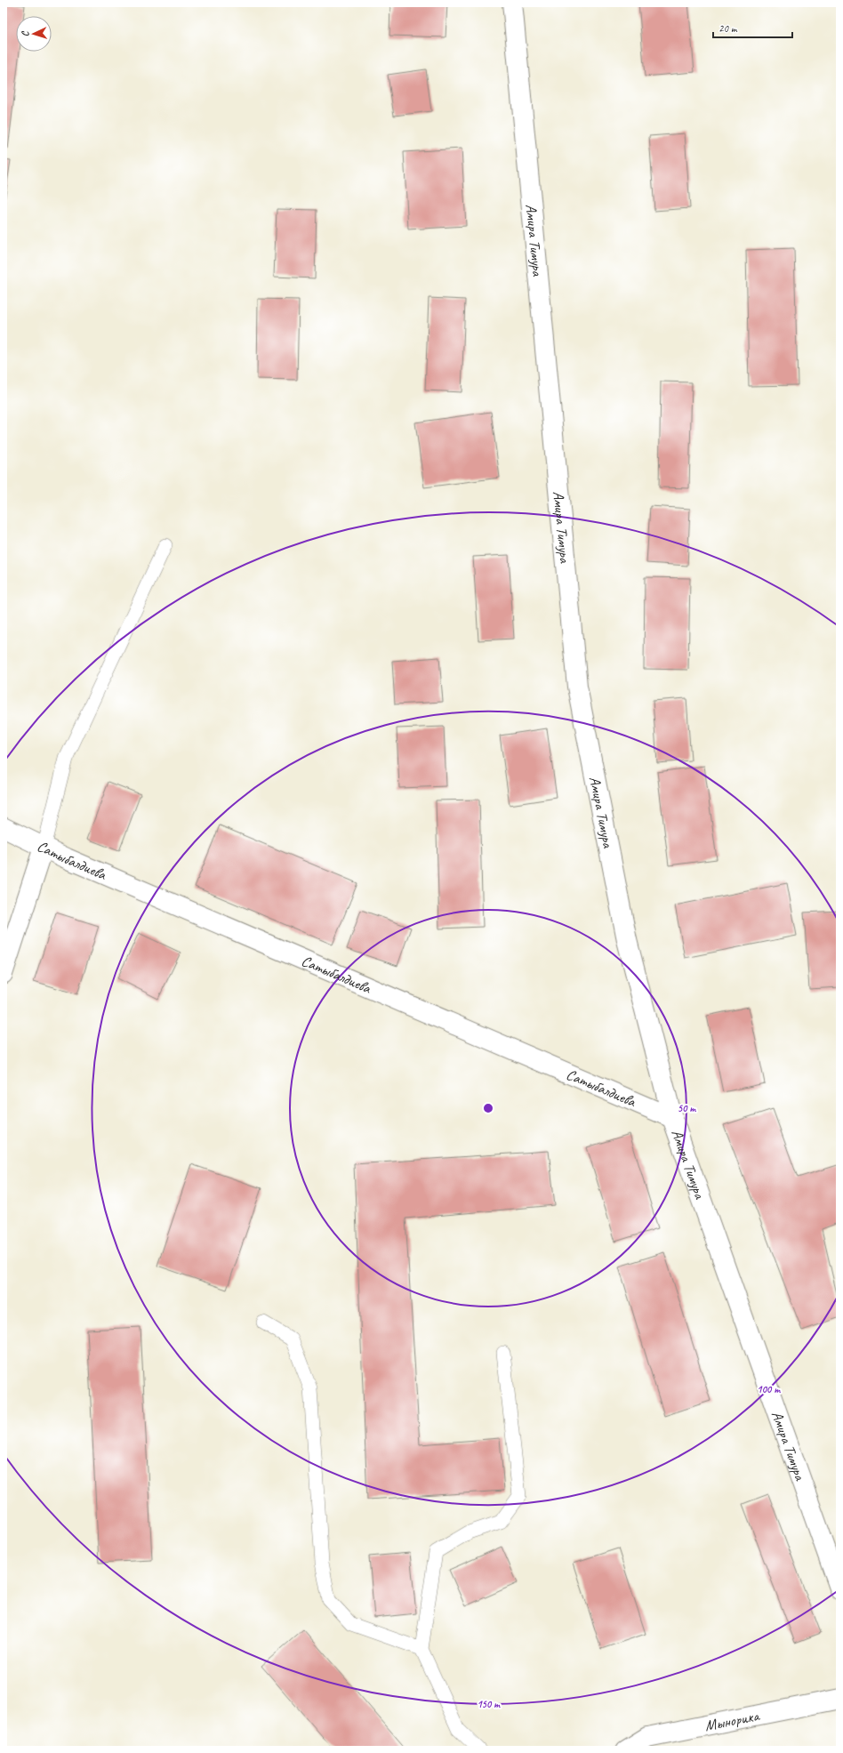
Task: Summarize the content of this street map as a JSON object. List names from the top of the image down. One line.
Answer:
{"streets":{"street":["Амира Тимура","Сатыбалдиева","Мынорика"]},"crossings":[["Амира Тимура","Сатыбалдиева"]],"scale_bar":"20 m","north":"left","rings":["50 m","100 m","150 m"]}
